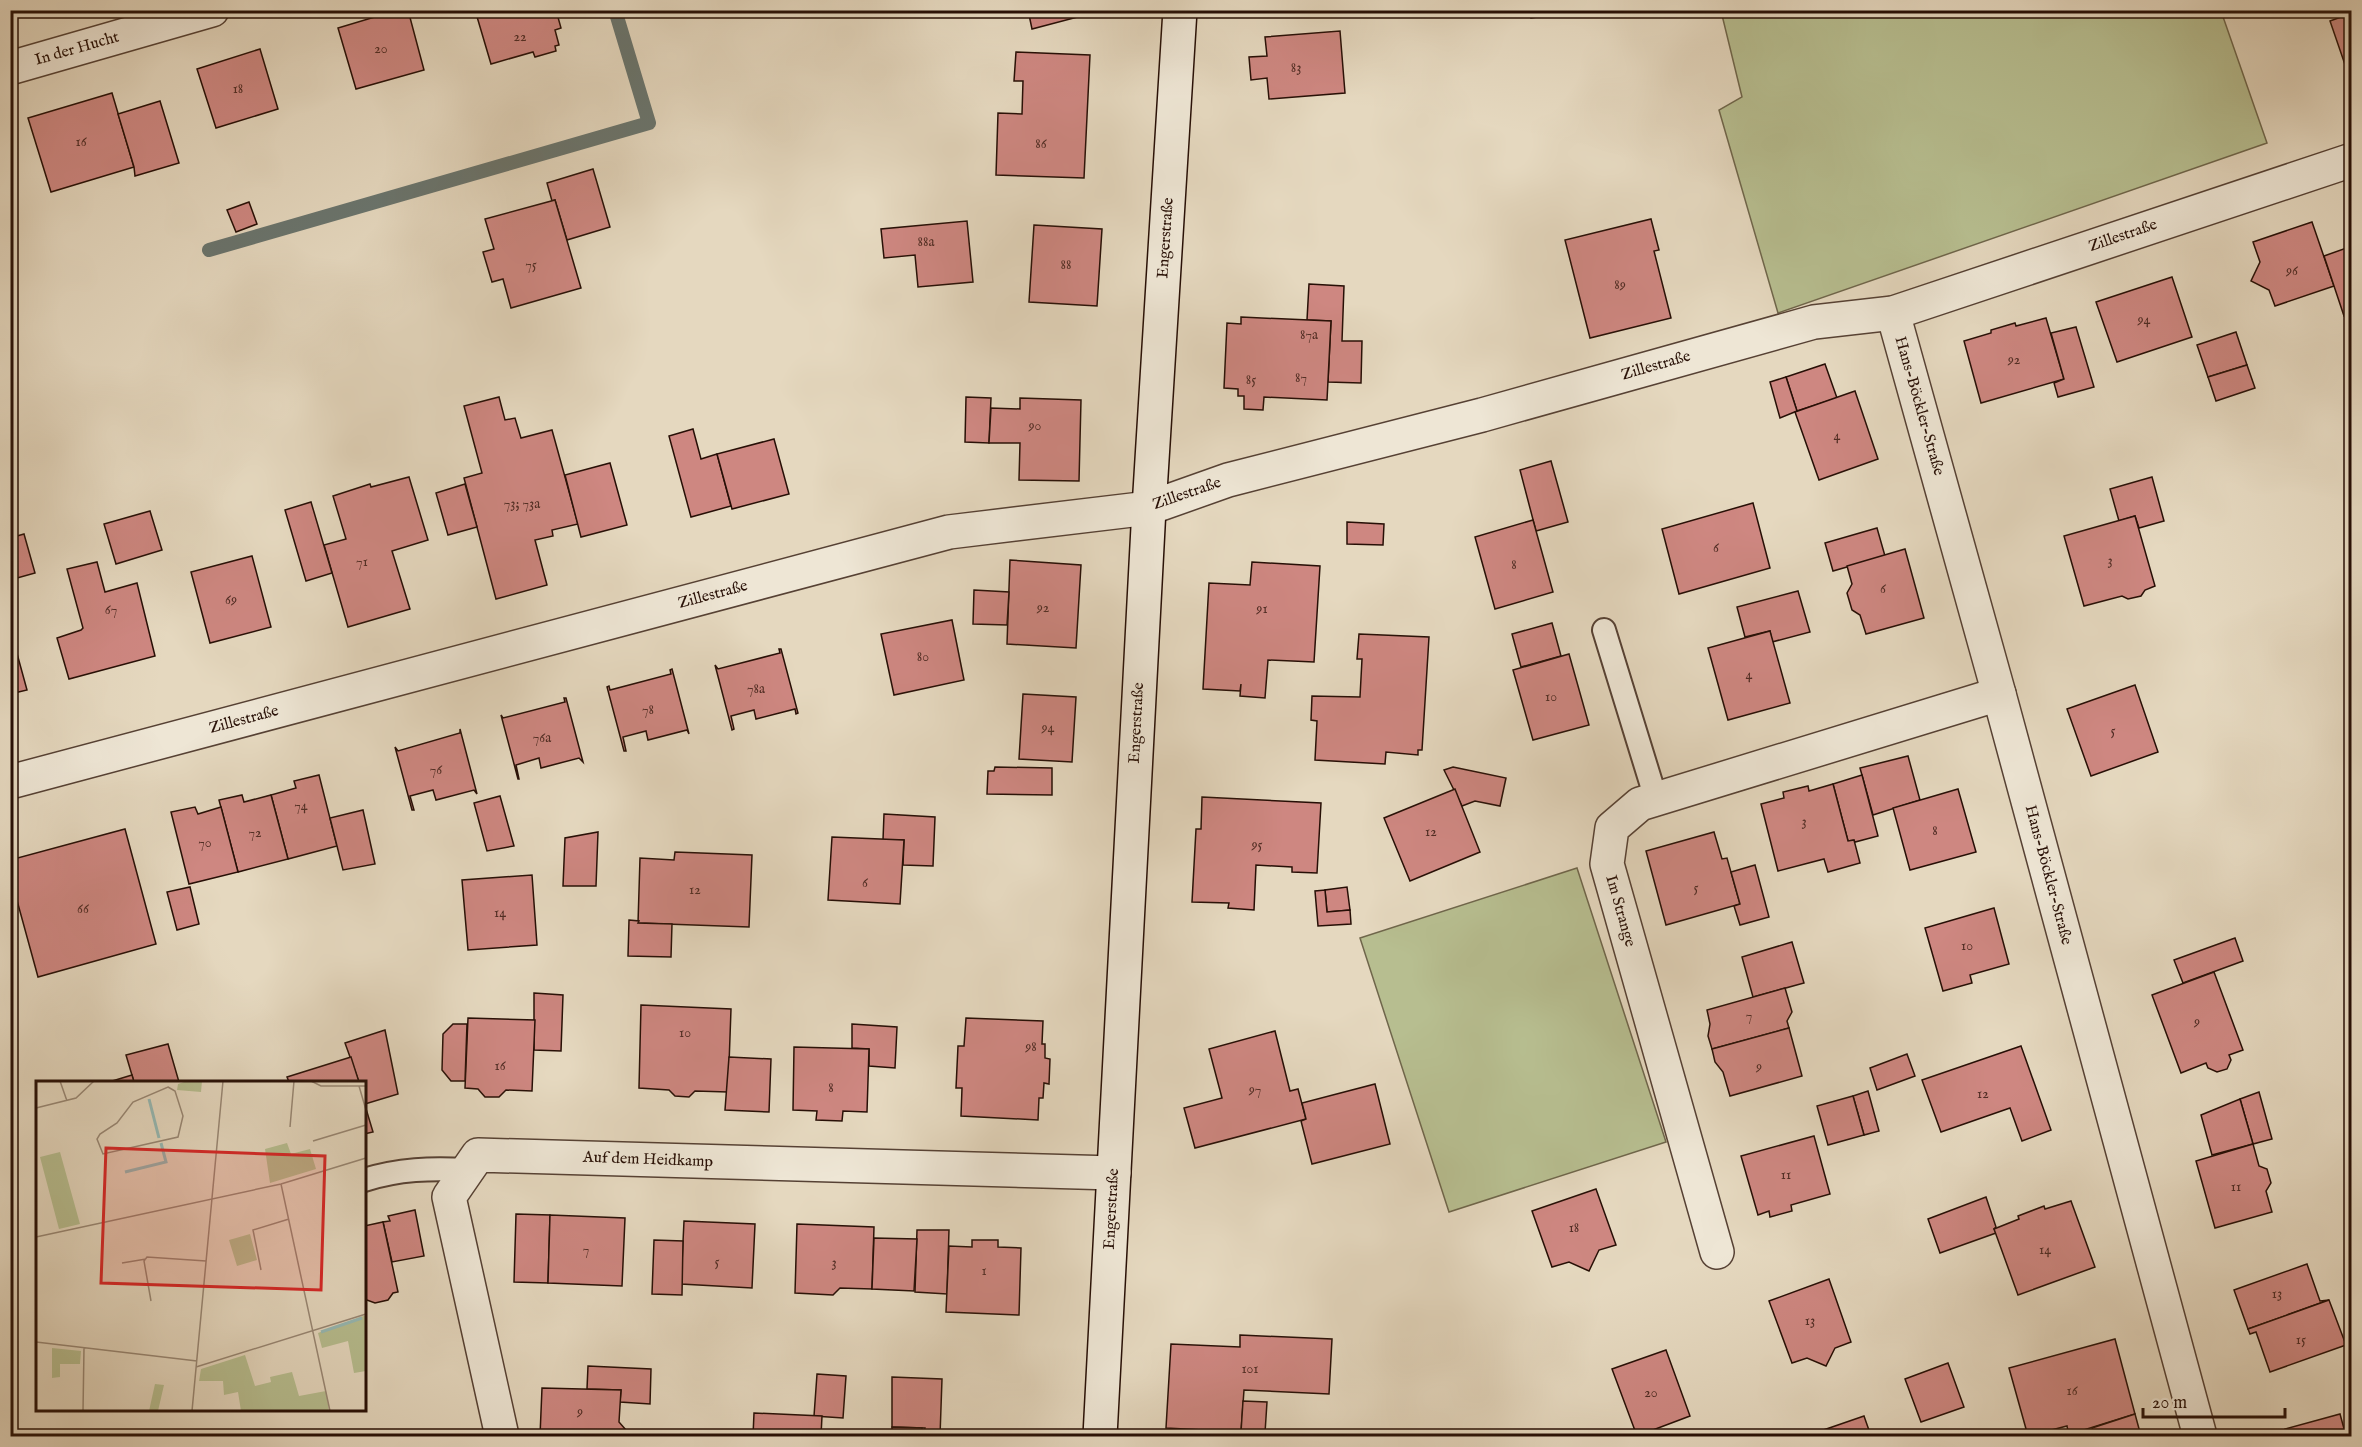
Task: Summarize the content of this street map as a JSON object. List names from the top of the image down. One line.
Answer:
{"streets":{"street":["In der Hucht","Zillestraße","Engerstraße","Hans-Böckler-Straße","Im Strange","Auf dem Heidkamp"]},"crossings":[["Zillestraße","Engerstraße"],["Zillestraße","Hans-Böckler-Straße"],["Engerstraße","Auf dem Heidkamp"],["Hans-Böckler-Straße","Im Strange"]],"house_numbers":["22","20","83","18","16","86","88a","75","88","96","89","94","87a","92","87","85","90","4","73; 73a","6","3","71","8","6","69","92","91","67","80","4","78a","10","78","94","5","76a","76","74","3","8","12","72","70","95","6","5","12","66","14","10","7","9","10","98","16","9","8","97","12","11","11","18","7","14","5","3","1","13","13","15","101","16","20","9"],"scale_bar":"20 m"}
